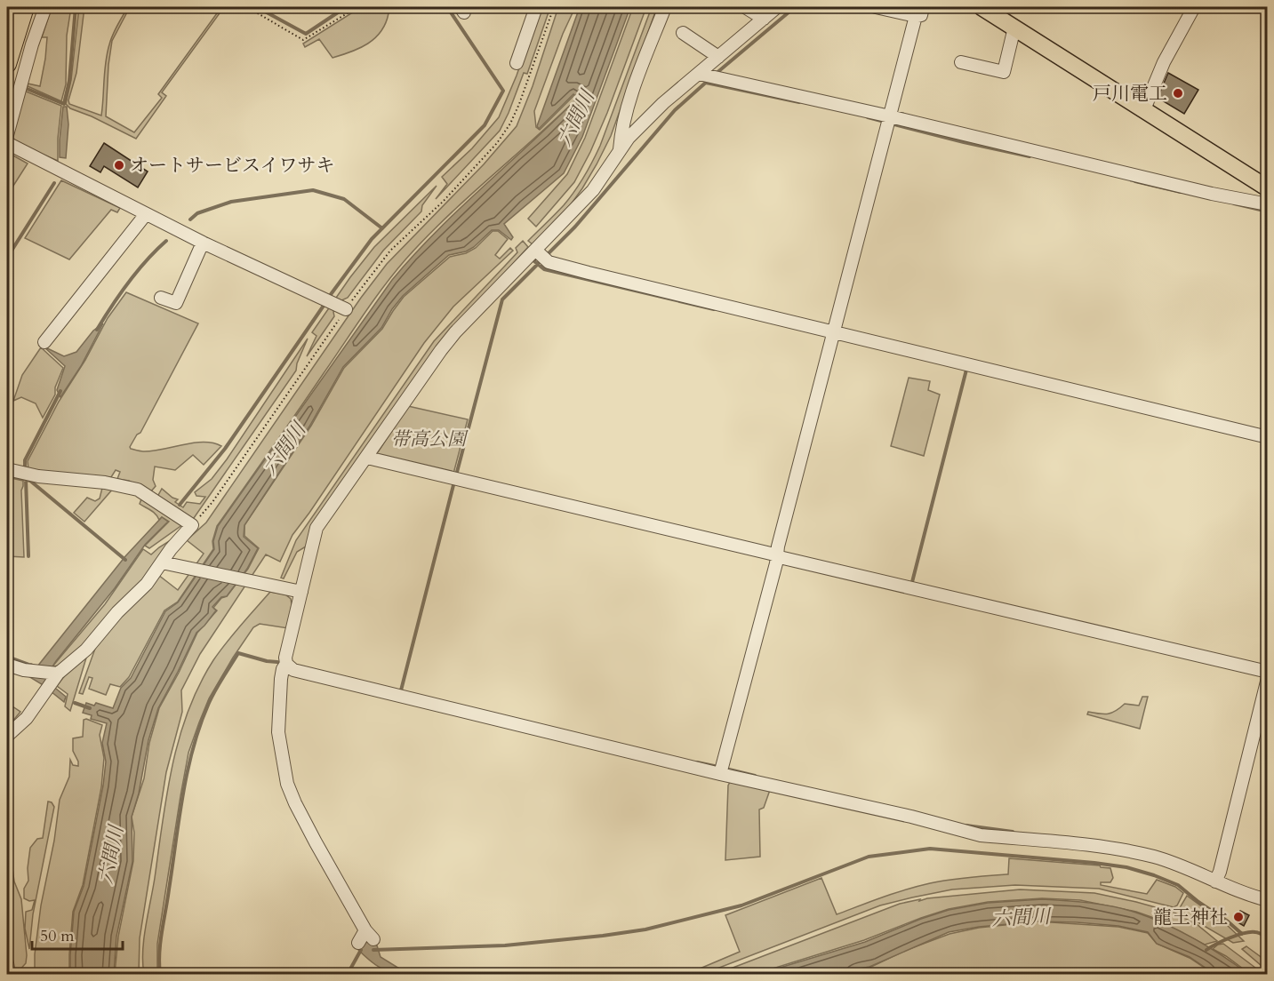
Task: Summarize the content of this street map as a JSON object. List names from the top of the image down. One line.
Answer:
{"water":["六間川"],"parks":["帯高公園"],"places":["戸川電工","オートサービスイワサキ","龍王神社"],"scale_bar":"50 m"}
